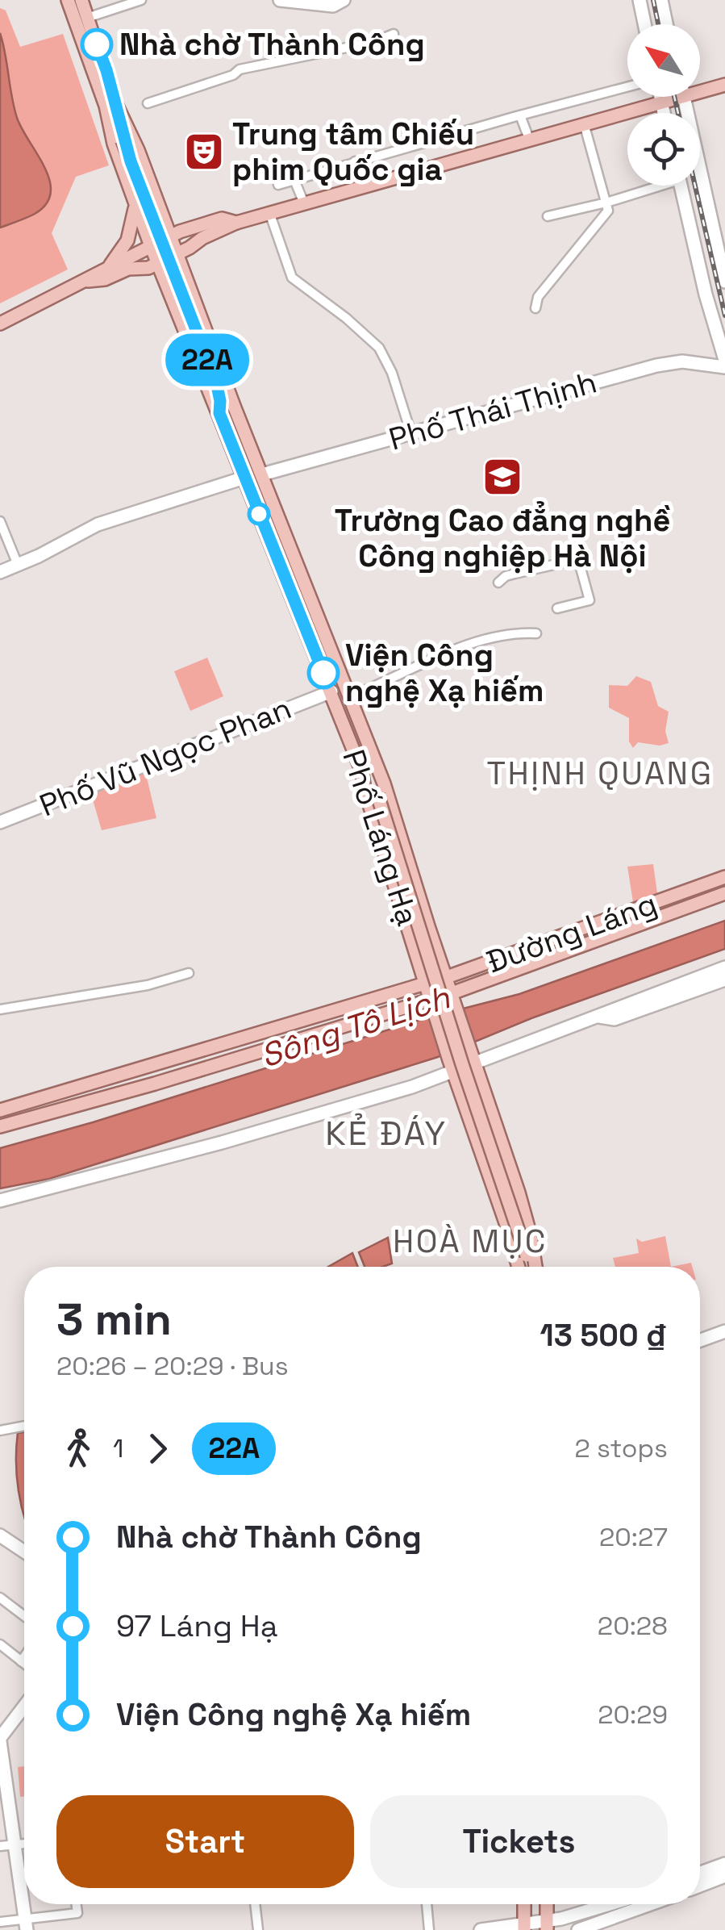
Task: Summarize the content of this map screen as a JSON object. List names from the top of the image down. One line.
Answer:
{"streets":{"main road":["Phố Thái Thịnh","Phố Vũ Ngọc Phan","Phố Láng Hạ","Đường Láng"]},"crossings":[["Phố Thái Thịnh","Phố Láng Hạ"],["Phố Vũ Ngọc Phan","Phố Láng Hạ"],["Phố Láng Hạ","Đường Láng"]],"districts":["THỊNH QUANG","KẺ ĐÁY","HOÀ MỤC"],"water":["Sông Tô Lịch"],"places":{"other":["Nhà chờ Thành Công","Viện Công nghệ Xạ hiếm"],"theatre":["Trung tâm Chiếu phim Quốc gia"],"school or university":["Trường Cao đẳng nghề Công nghiệp Hà Nội"]},"lines":["bus line 22A"],"north":"top left","page":{"on_map":"22A","heading":["3 min","20:26 – 20:29 · Bus","13 500 ₫"],"legs":["1","22A","2 stops"],"list":[{"name":"Nhà chờ Thành Công","value":"20:27"},{"name":"97 Láng Hạ","value":"20:28"},{"name":"Viện Công nghệ Xạ hiếm","value":"20:29"}],"buttons":["Start","Tickets"]}}
